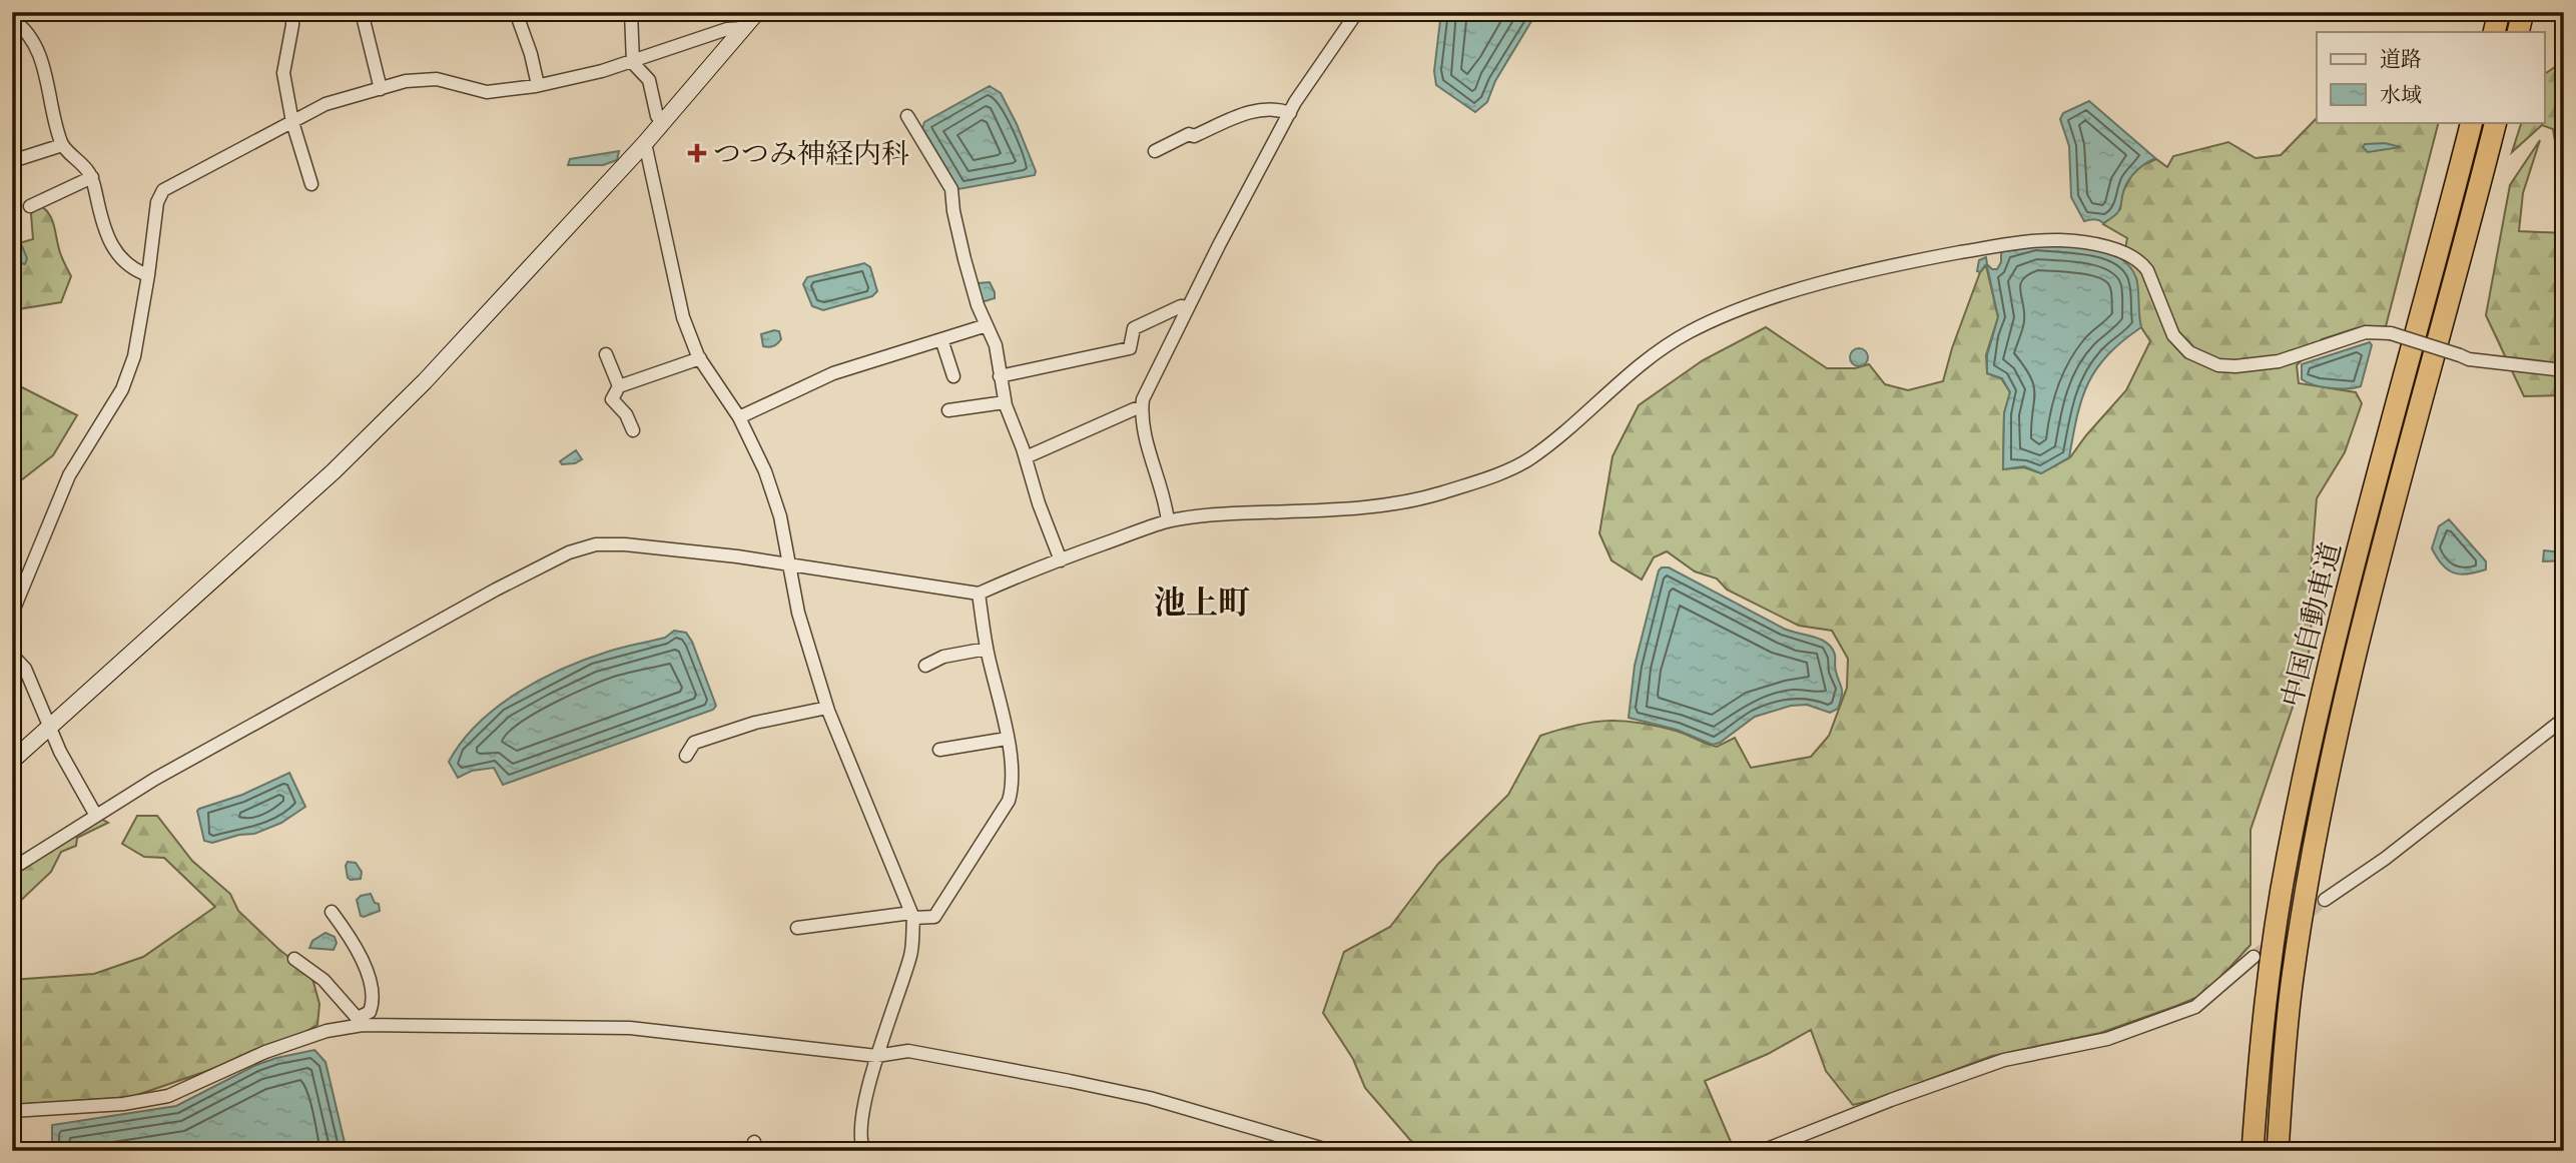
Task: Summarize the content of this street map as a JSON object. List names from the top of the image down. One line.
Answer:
{"streets":{"highway":["中国自動車道"]},"districts":["池上町"],"places":{"health":["つつみ神経内科"]},"legend":["道路","水域"]}
